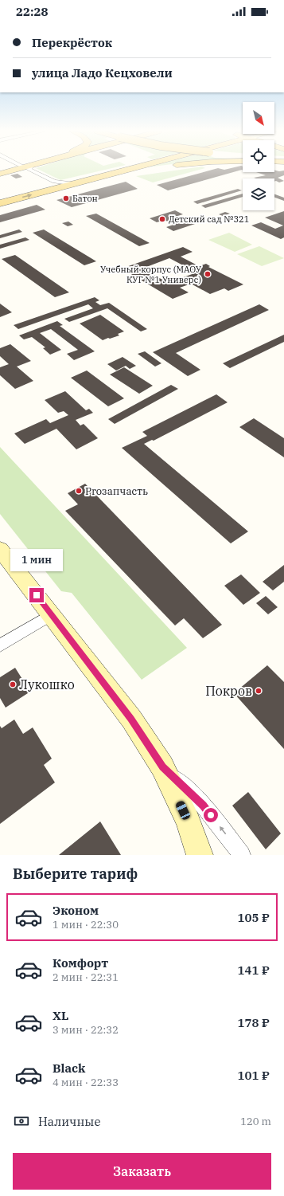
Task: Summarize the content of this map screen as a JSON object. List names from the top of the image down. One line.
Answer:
{"places":["Батон","Детский сад №321","Учебный корпус (МАОУ КУГ №1 Универс)","Proзапчасть","Лукошко","Покров"],"north":"bottom right","page":{"status":"22:28","banner":["Перекрёсток","улица Ладо Кецховели"],"bubble":"1 мин","heading":"Выберите тариф","list":[{"name":"Эконом","note":"1 мин · 22:30","value":"105 ₽"},{"name":"Комфорт","note":"2 мин · 22:31","value":"141 ₽"},{"name":"XL","note":"3 мин · 22:32","value":"178 ₽"},{"name":"Black","note":"4 мин · 22:33","value":"101 ₽"}],"pay":["Наличные","120 m"],"buttons":"Заказать"}}
